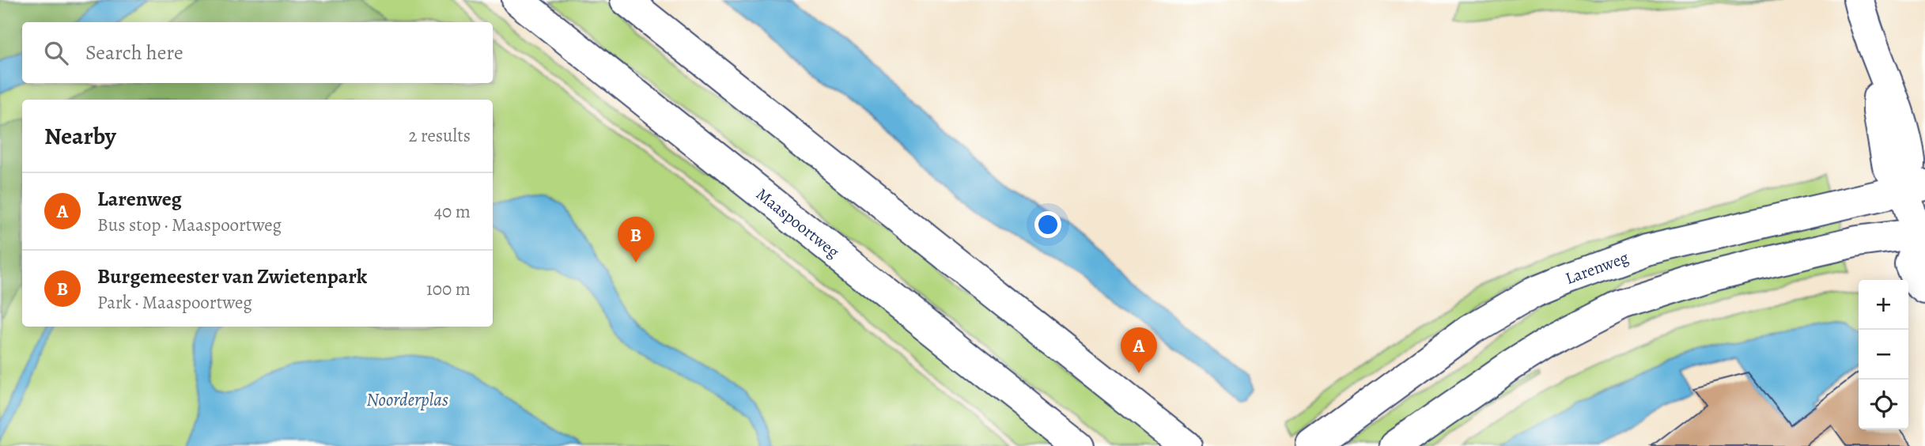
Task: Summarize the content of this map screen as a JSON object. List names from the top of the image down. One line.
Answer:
{"streets":{"street":["Maaspoortweg","Larenweg"]},"water":["Noorderplas"],"page":{"search":"Search here","heading":["Nearby","2 results"],"list":[{"mark":"A","name":"Larenweg","note":"Bus stop · Maaspoortweg","value":"40 m"},{"mark":"B","name":"Burgemeester van Zwietenpark","note":"Park · Maaspoortweg","value":"100 m"}],"pins":["B","A"],"map_buttons":["+","−"]}}
